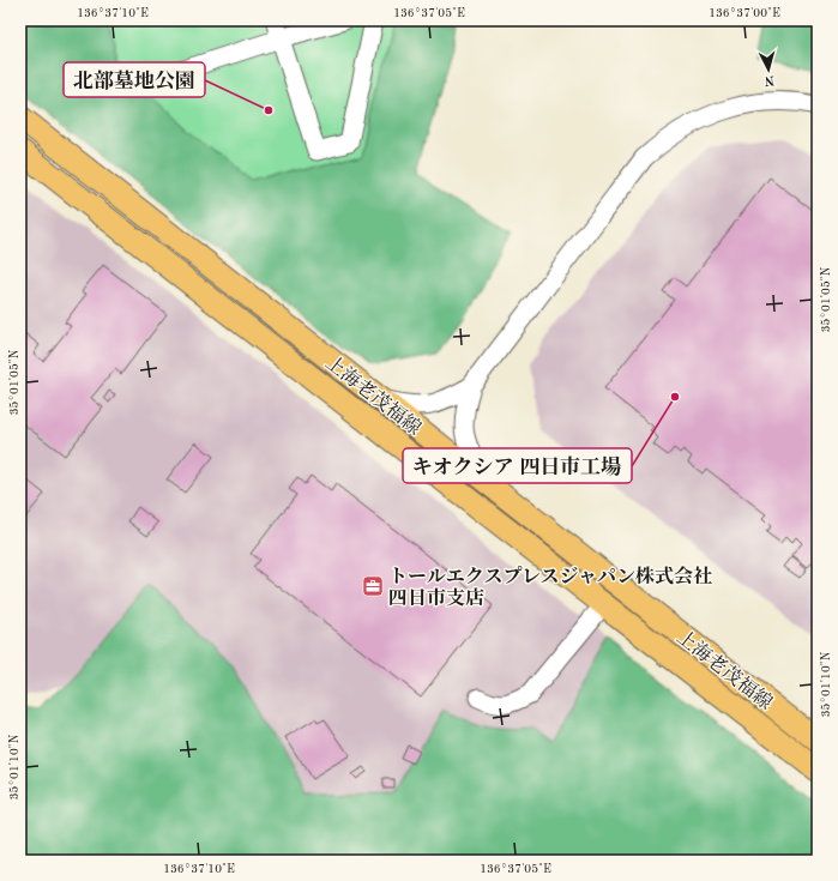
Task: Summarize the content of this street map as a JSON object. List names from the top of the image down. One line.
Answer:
{"streets":{"main road":["上海老茂福線"]},"places":{"other":["北部墓地公園","キオクシア 四日市工場"],"office":["トールエクスプレスジャパン株式会社 四日市支店"]},"north":"bottom","coordinates":["136°37'10\"E","136°37'05\"E","136°37'00\"E","35°01'05\"N","35°01'10\"N"]}
